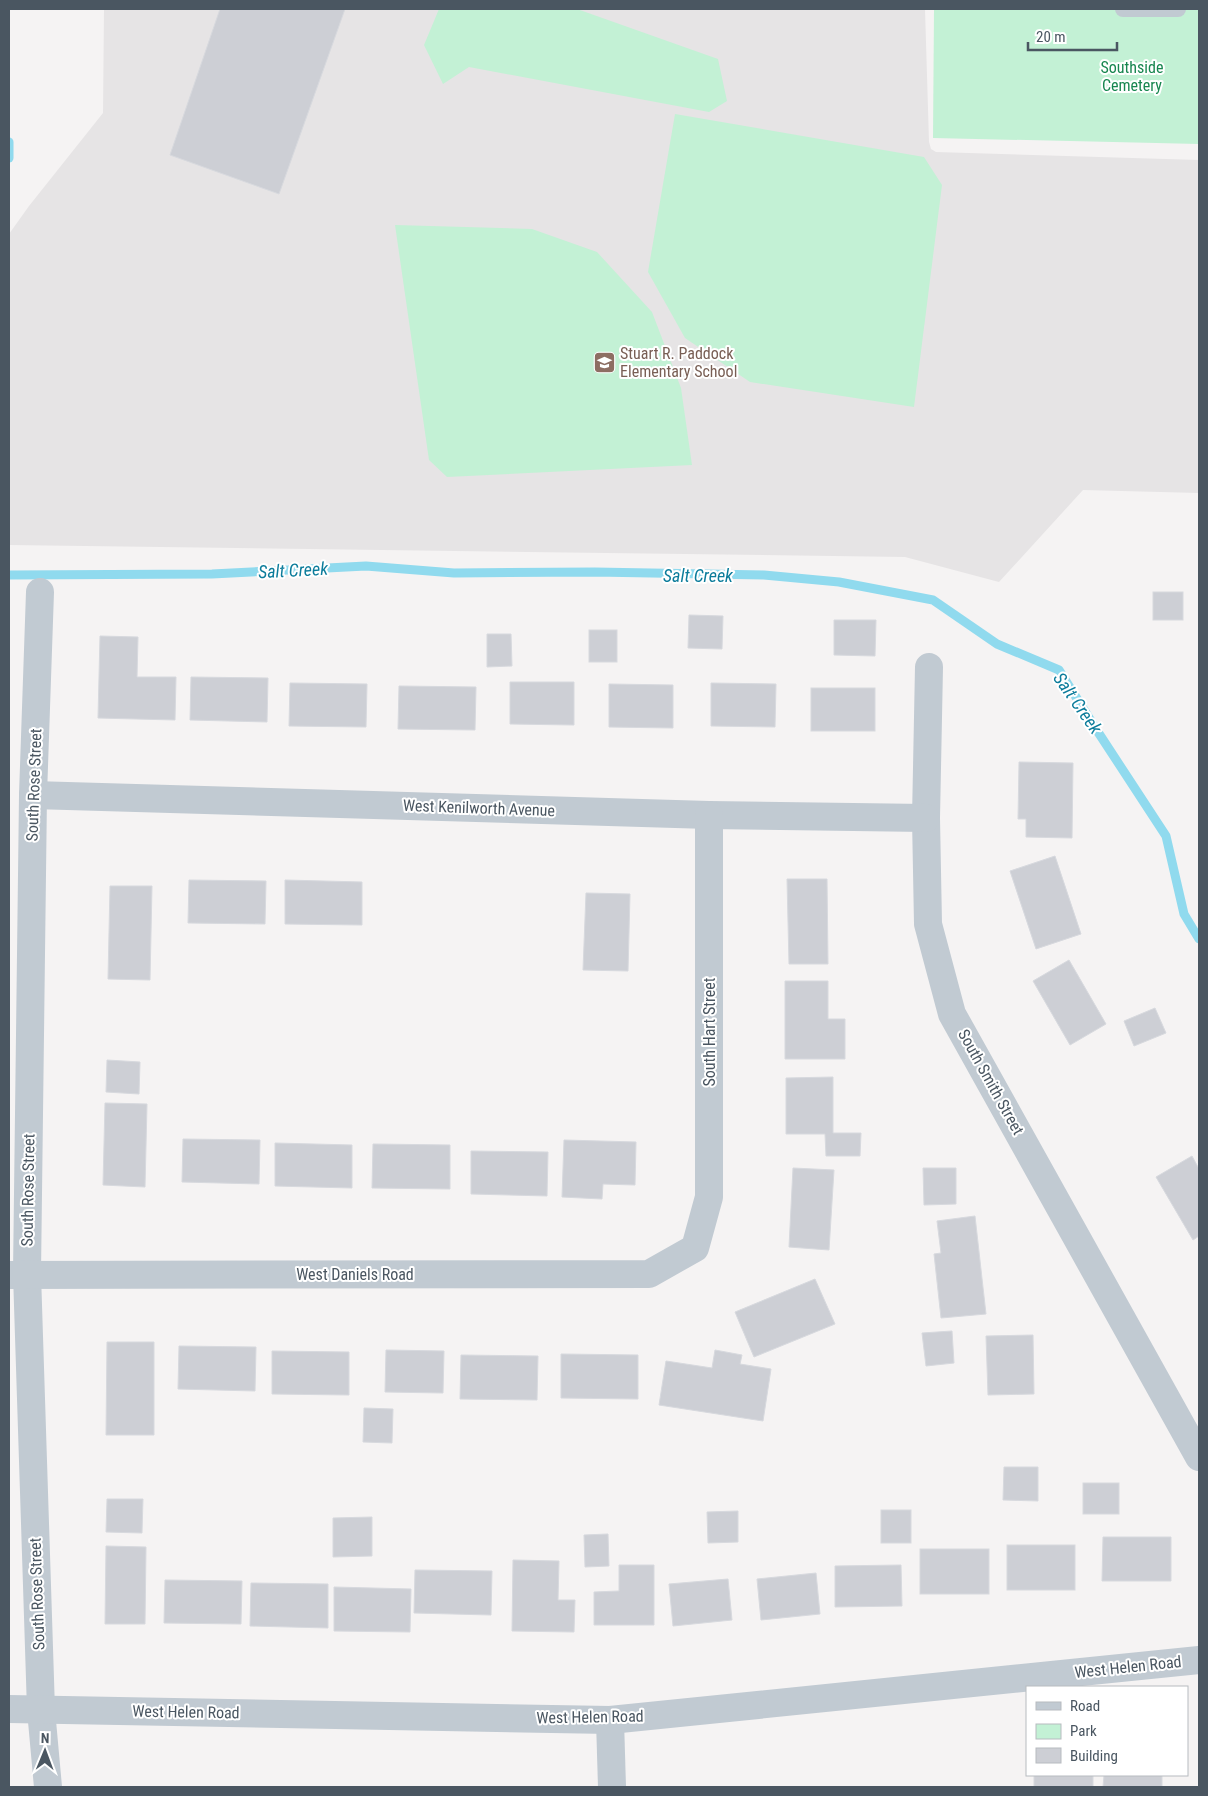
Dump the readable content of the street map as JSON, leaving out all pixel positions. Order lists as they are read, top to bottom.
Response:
{
  "streets": {
    "street": [
      "South Rose Street",
      "West Kenilworth Avenue",
      "South Hart Street",
      "South Smith Street",
      "West Daniels Road",
      "West Helen Road"
    ]
  },
  "crossings": [
    ["South Rose Street", "West Kenilworth Avenue"],
    ["South Rose Street", "West Daniels Road"],
    ["South Rose Street", "West Helen Road"],
    ["West Kenilworth Avenue", "South Hart Street"],
    ["West Kenilworth Avenue", "South Smith Street"],
    ["South Hart Street", "West Daniels Road"]
  ],
  "water": ["Salt Creek"],
  "parks": ["Southside Cemetery"],
  "places": {
    "school or university": ["Stuart R. Paddock Elementary School"]
  },
  "legend": ["Road", "Park", "Building"],
  "scale_bar": "20 m",
  "north": "top"
}
